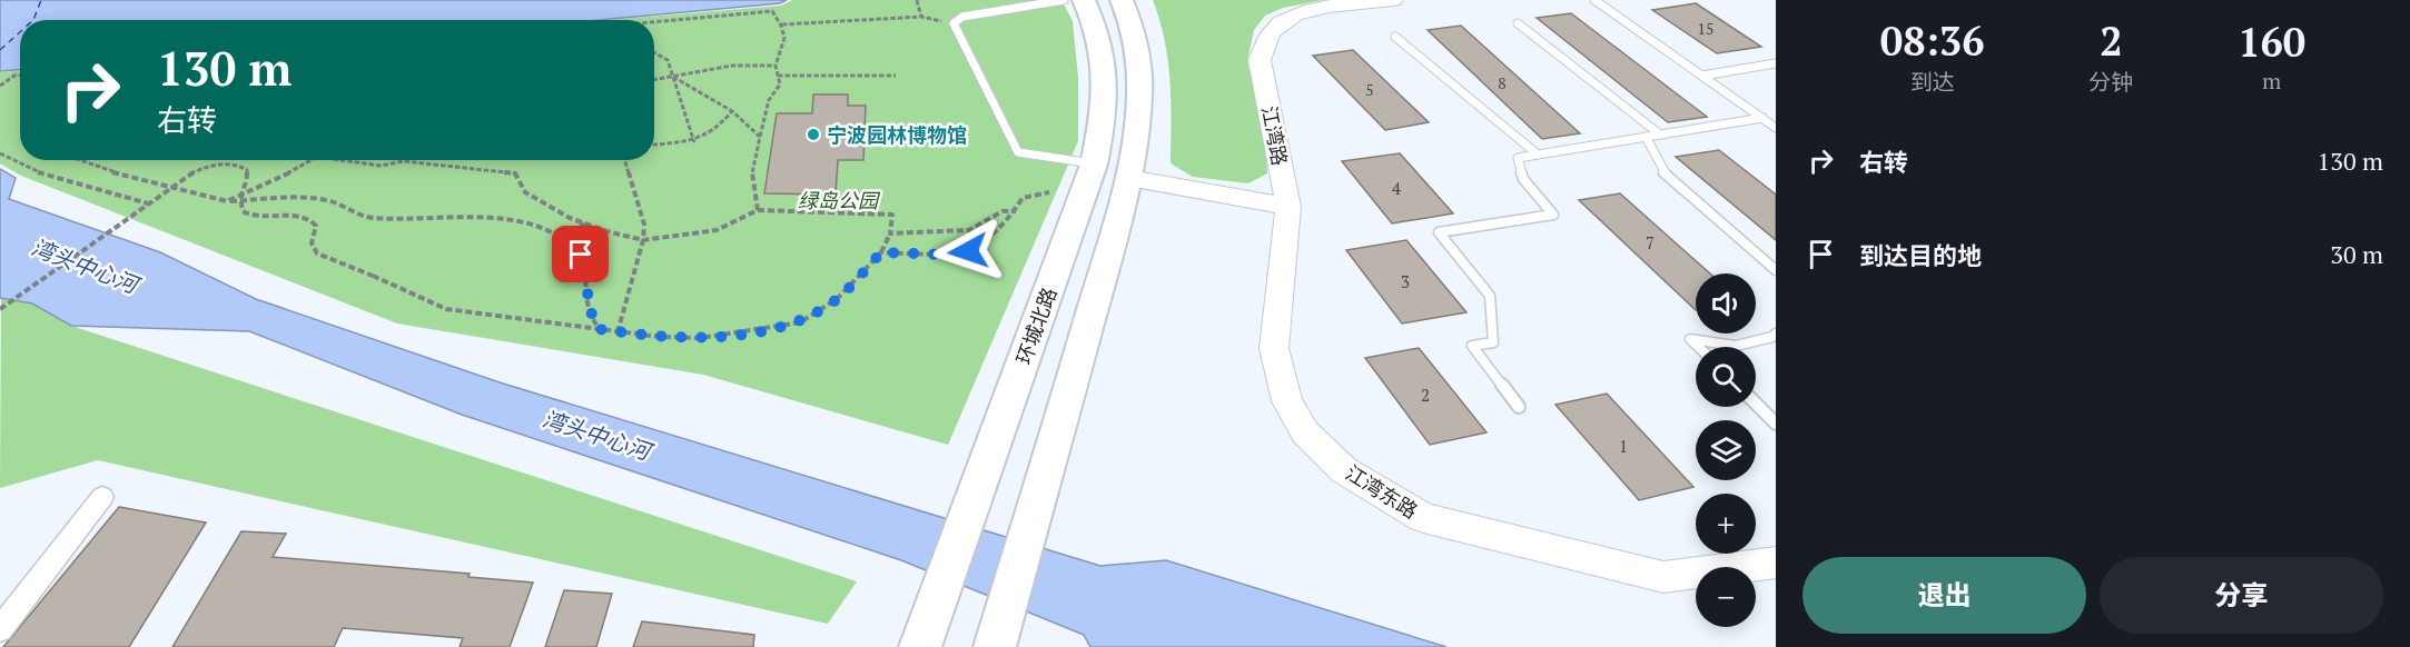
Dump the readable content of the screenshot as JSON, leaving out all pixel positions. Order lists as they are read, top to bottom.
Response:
{
  "streets": {
    "main road": ["环城北路"],
    "street": ["江湾路", "江湾东路"]
  },
  "crossings": [
    ["江湾路", "江湾东路"]
  ],
  "water": ["湾头中心河"],
  "parks": ["绿岛公园"],
  "places": ["宁波园林博物馆"],
  "house_numbers": [
    "15",
    "8",
    "5",
    "4",
    "7",
    "3",
    "2",
    "1"
  ],
  "page": {
    "eta": [
      "08:36",
      "到达",
      "2",
      "分钟",
      "160",
      "m"
    ],
    "turn": ["130 m", "右转"],
    "list": [
      {
        "name": "右转",
        "value": "130 m"
      },
      {
        "name": "到达目的地",
        "value": "30 m"
      }
    ],
    "map_buttons": ["+", "−"],
    "buttons": ["退出", "分享"]
  }
}
